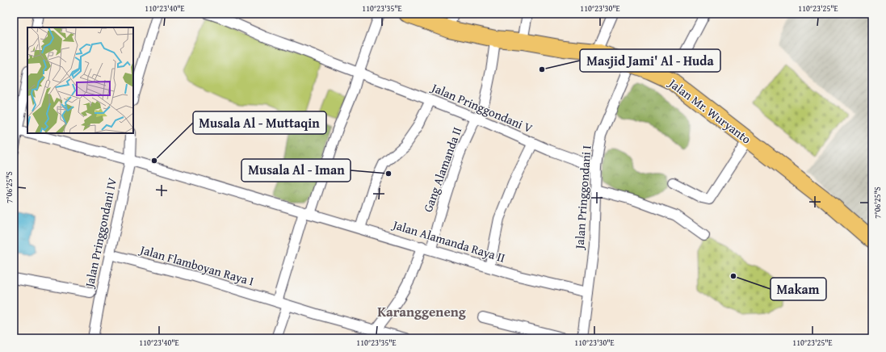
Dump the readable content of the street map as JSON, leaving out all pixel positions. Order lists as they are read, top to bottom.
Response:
{
  "streets": {
    "main road": ["Jalan Mr. Wuryanto"],
    "street": [
      "Jalan Pringgondani V",
      "Gang Alamanda II",
      "Jalan Pringgondani I",
      "Jalan Pringgondani IV",
      "Jalan Alamanda Raya II",
      "Jalan Flamboyan Raya I"
    ]
  },
  "crossings": [
    ["Jalan Pringgondani V", "Gang Alamanda II"],
    ["Jalan Pringgondani V", "Jalan Pringgondani I"],
    ["Jalan Mr. Wuryanto", "Gang Alamanda II"],
    ["Jalan Mr. Wuryanto", "Jalan Pringgondani I"],
    ["Gang Alamanda II", "Jalan Alamanda Raya II"],
    ["Jalan Pringgondani I", "Jalan Alamanda Raya II"],
    ["Jalan Pringgondani IV", "Jalan Alamanda Raya II"],
    ["Jalan Pringgondani IV", "Jalan Flamboyan Raya I"]
  ],
  "districts": ["Karanggeneng"],
  "places": [
    "Masjid Jami' Al - Huda",
    "Musala Al - Muttaqin",
    "Musala Al - Iman",
    "Makam"
  ],
  "coordinates": [
    "110°23'40\"E",
    "110°23'35\"E",
    "110°23'30\"E",
    "110°23'25\"E",
    "7°06'25\"S"
  ]
}
